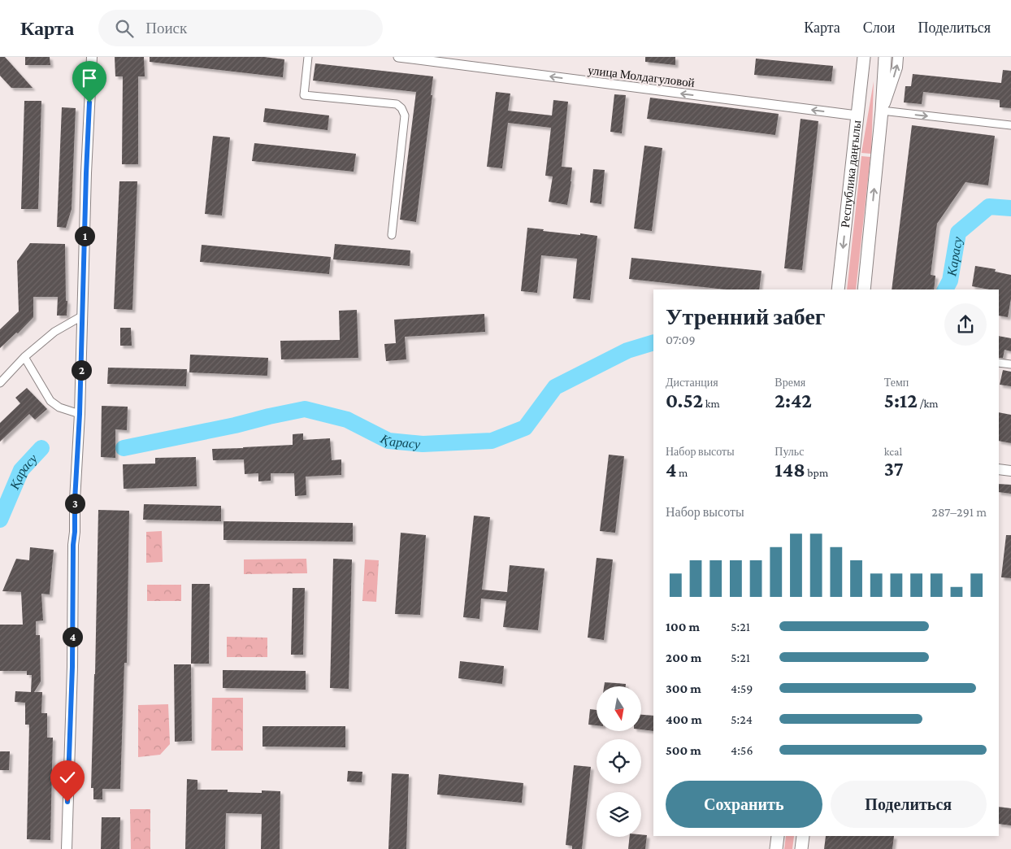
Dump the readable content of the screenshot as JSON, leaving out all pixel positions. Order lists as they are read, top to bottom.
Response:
{
  "streets": {
    "main road": ["Республика даңғылы"],
    "street": ["улица Молдагуловой"]
  },
  "crossings": [
    ["улица Молдагуловой", "Республика даңғылы"]
  ],
  "one_way": ["улица Молдагуловой"],
  "water": ["Карасу", "Қарасу"],
  "north": "bottom",
  "page": {
    "header": "Карта",
    "search": "Поиск",
    "nav": ["Карта", "Слои", "Поделиться"],
    "pins": [
      "1",
      "2",
      "3",
      "4"
    ],
    "heading": ["Утренний забег", "07:09"],
    "stats": [
      ["Дистанция", "0.52 km"],
      ["Время", "2:42"],
      ["Темп", "5:12 /km"],
      ["Набор высоты", "4 m"],
      ["Пульс", "148 bpm"],
      ["kcal", "37"]
    ],
    "chart": ["Набор высоты", "287–291 m"],
    "list": [
      {
        "name": "100 m",
        "note": "5:21"
      },
      {
        "name": "200 m",
        "note": "5:21"
      },
      {
        "name": "300 m",
        "note": "4:59"
      },
      {
        "name": "400 m",
        "note": "5:24"
      },
      {
        "name": "500 m",
        "note": "4:56"
      }
    ],
    "buttons": ["Сохранить", "Поделиться"]
  }
}
